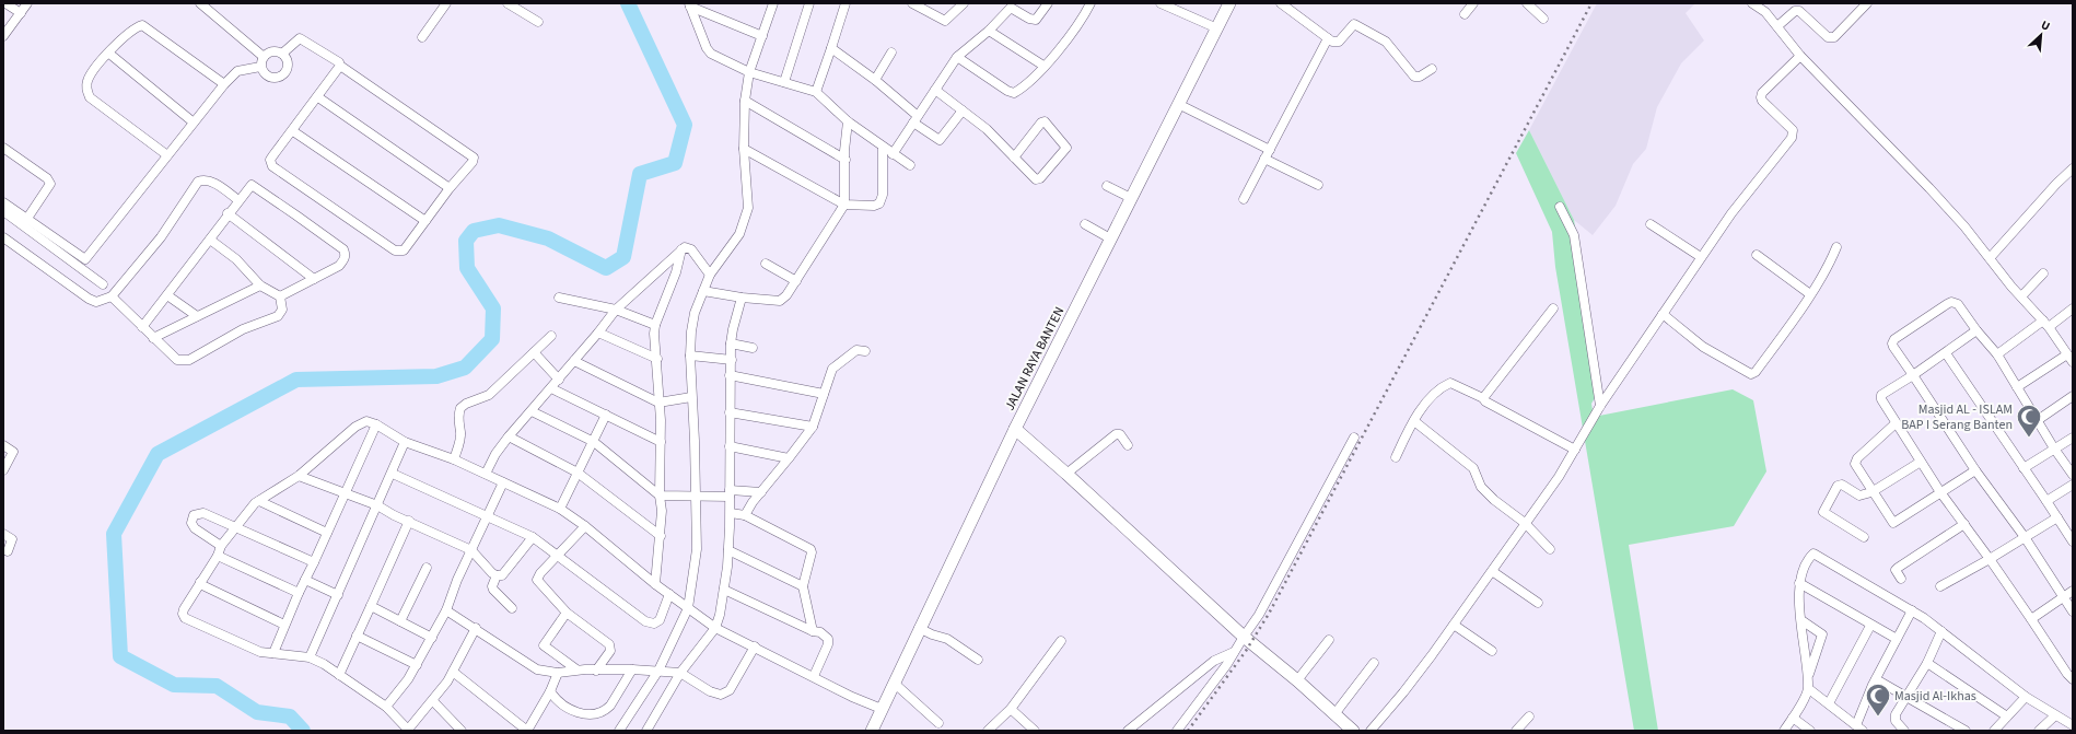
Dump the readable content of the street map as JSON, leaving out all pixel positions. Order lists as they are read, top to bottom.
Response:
{
  "streets": {
    "main road": ["JALAN RAYA BANTEN"]
  },
  "places": {
    "mosque": ["Masjid AL - ISLAM BAP I Serang Banten", "Masjid Al-Ikhas"]
  },
  "north": "top right"
}
